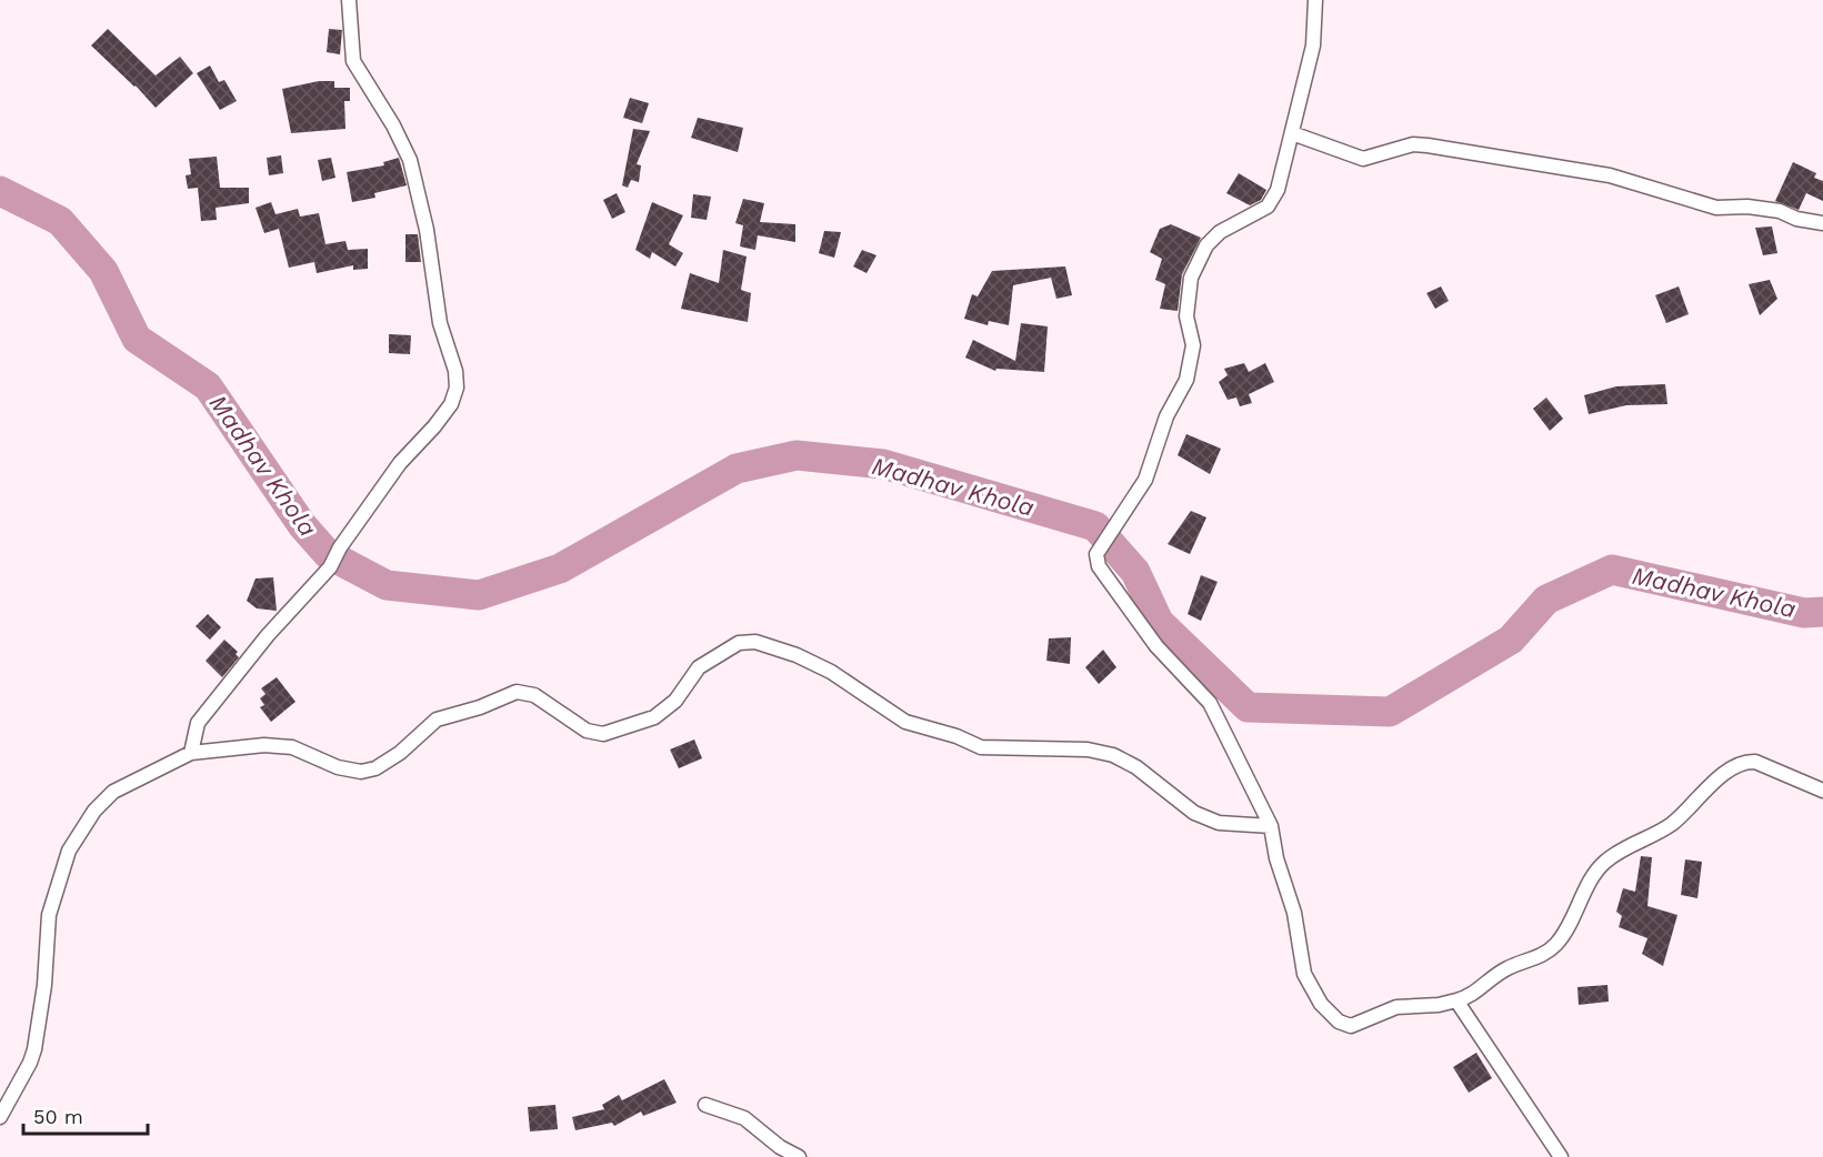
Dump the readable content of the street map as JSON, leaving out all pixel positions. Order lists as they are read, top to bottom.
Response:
{
  "water": ["Madhav Khola"],
  "scale_bar": "50 m"
}
